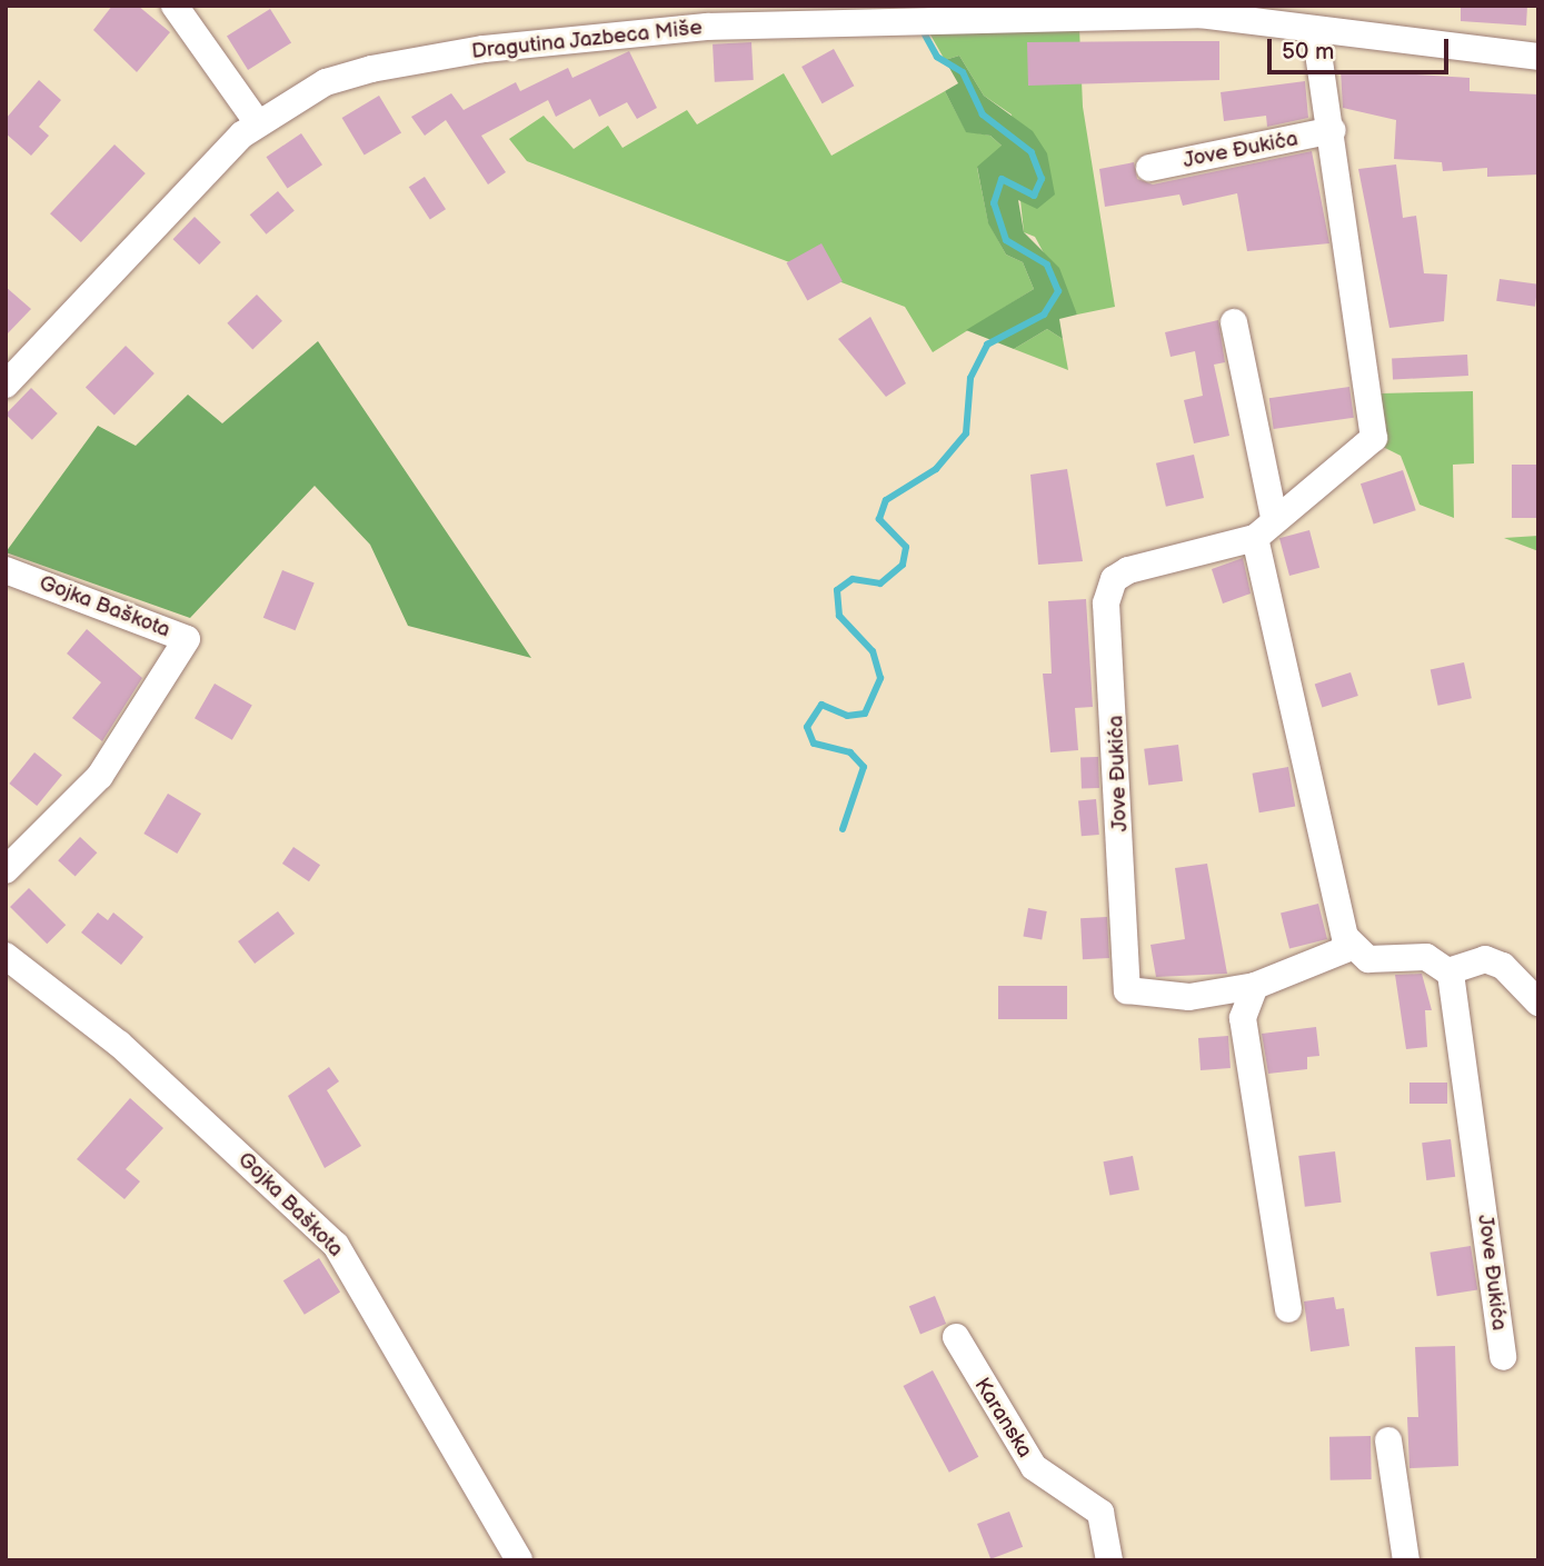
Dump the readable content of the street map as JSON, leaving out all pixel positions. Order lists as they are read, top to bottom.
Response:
{
  "streets": {
    "street": [
      "Dragutina Jazbeca Miše",
      "Jove Đukića",
      "Gojka Baškota",
      "Karanska"
    ]
  },
  "crossings": [
    ["Dragutina Jazbeca Miše", "Jove Đukića"]
  ],
  "scale_bar": "50 m"
}
